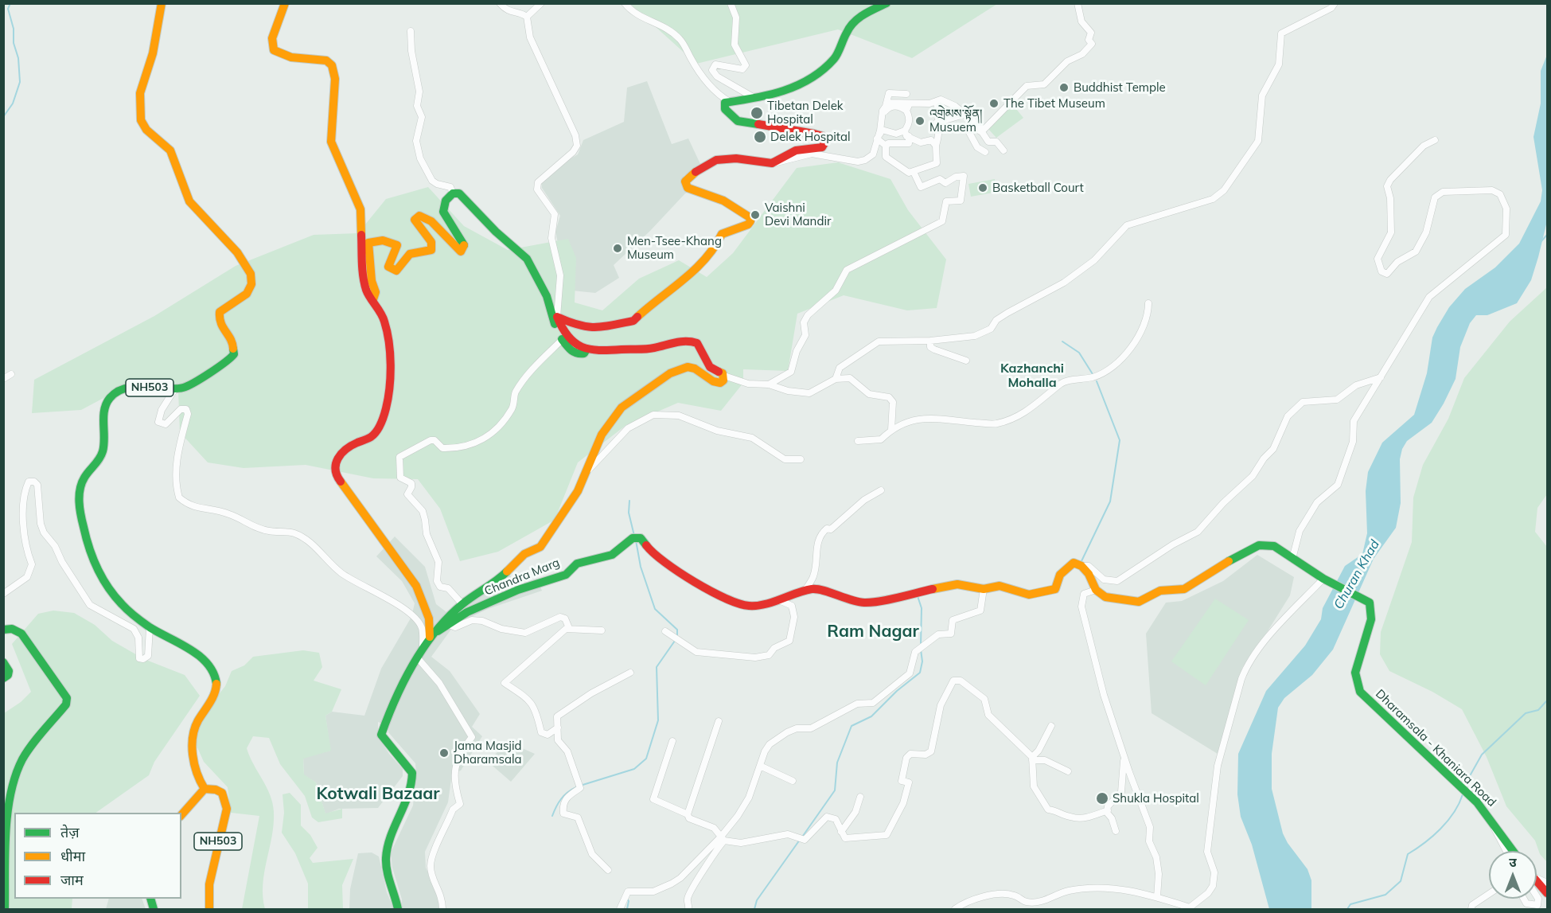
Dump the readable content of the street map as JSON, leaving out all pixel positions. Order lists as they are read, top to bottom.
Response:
{
  "streets": {
    "street": ["NH503", "Chandra Marg", "Dharamsala - Khaniara Road"]
  },
  "districts": ["Kazhanchi Mohalla", "Ram Nagar", "Kotwali Bazaar"],
  "water": ["Churan Khad"],
  "places": [
    "Buddhist Temple",
    "The Tibet Museum",
    "Tibetan Delek Hospital",
    "འགྲེམས་སྟོན། Musuem",
    "Delek Hospital",
    "Basketball Court",
    "Vaishni Devi Mandir",
    "Men-Tsee-Khang Museum",
    "Jama Masjid Dharamsala",
    "Shukla Hospital"
  ],
  "legend": ["तेज़", "धीमा", "जाम"],
  "north": "top"
}
